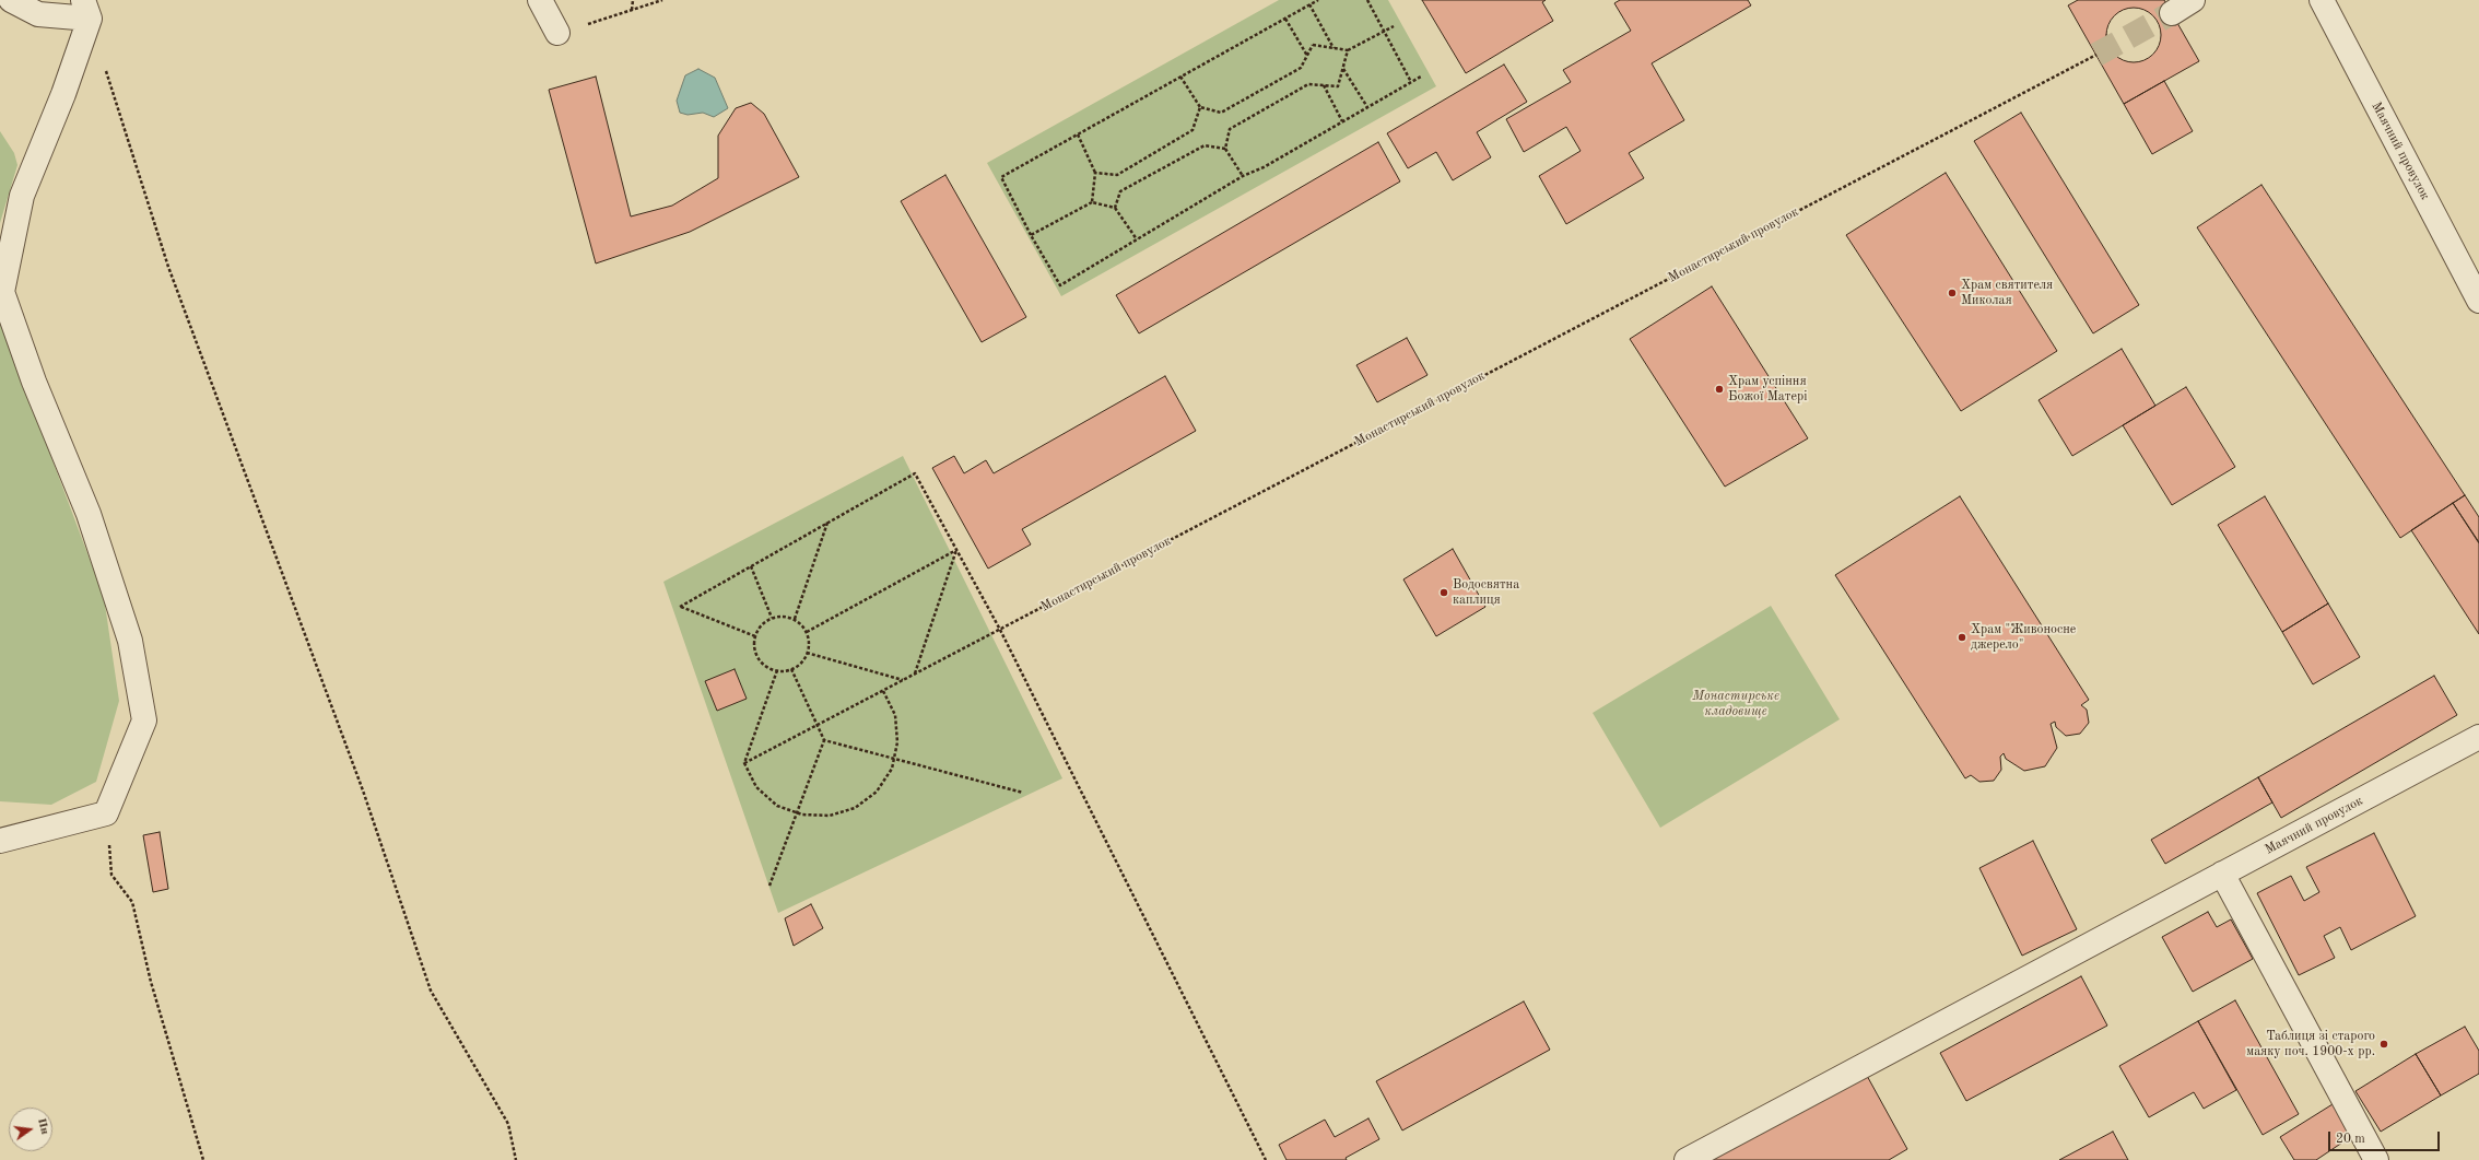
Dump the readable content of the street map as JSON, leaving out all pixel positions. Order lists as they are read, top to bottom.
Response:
{
  "streets": {
    "street": ["Маячний провулок"],
    "path": ["Монастирський провулок"]
  },
  "parks": ["Монастирське кладовище"],
  "places": [
    "Храм святителя Миколая",
    "Храм успіння Божої Матері",
    "Водосвятна каплиця",
    "Храм \"Живоносне джерело\"",
    "Таблиця зі старого маяку поч. 1900-х рр."
  ],
  "scale_bar": "20 m",
  "north": "right"
}
